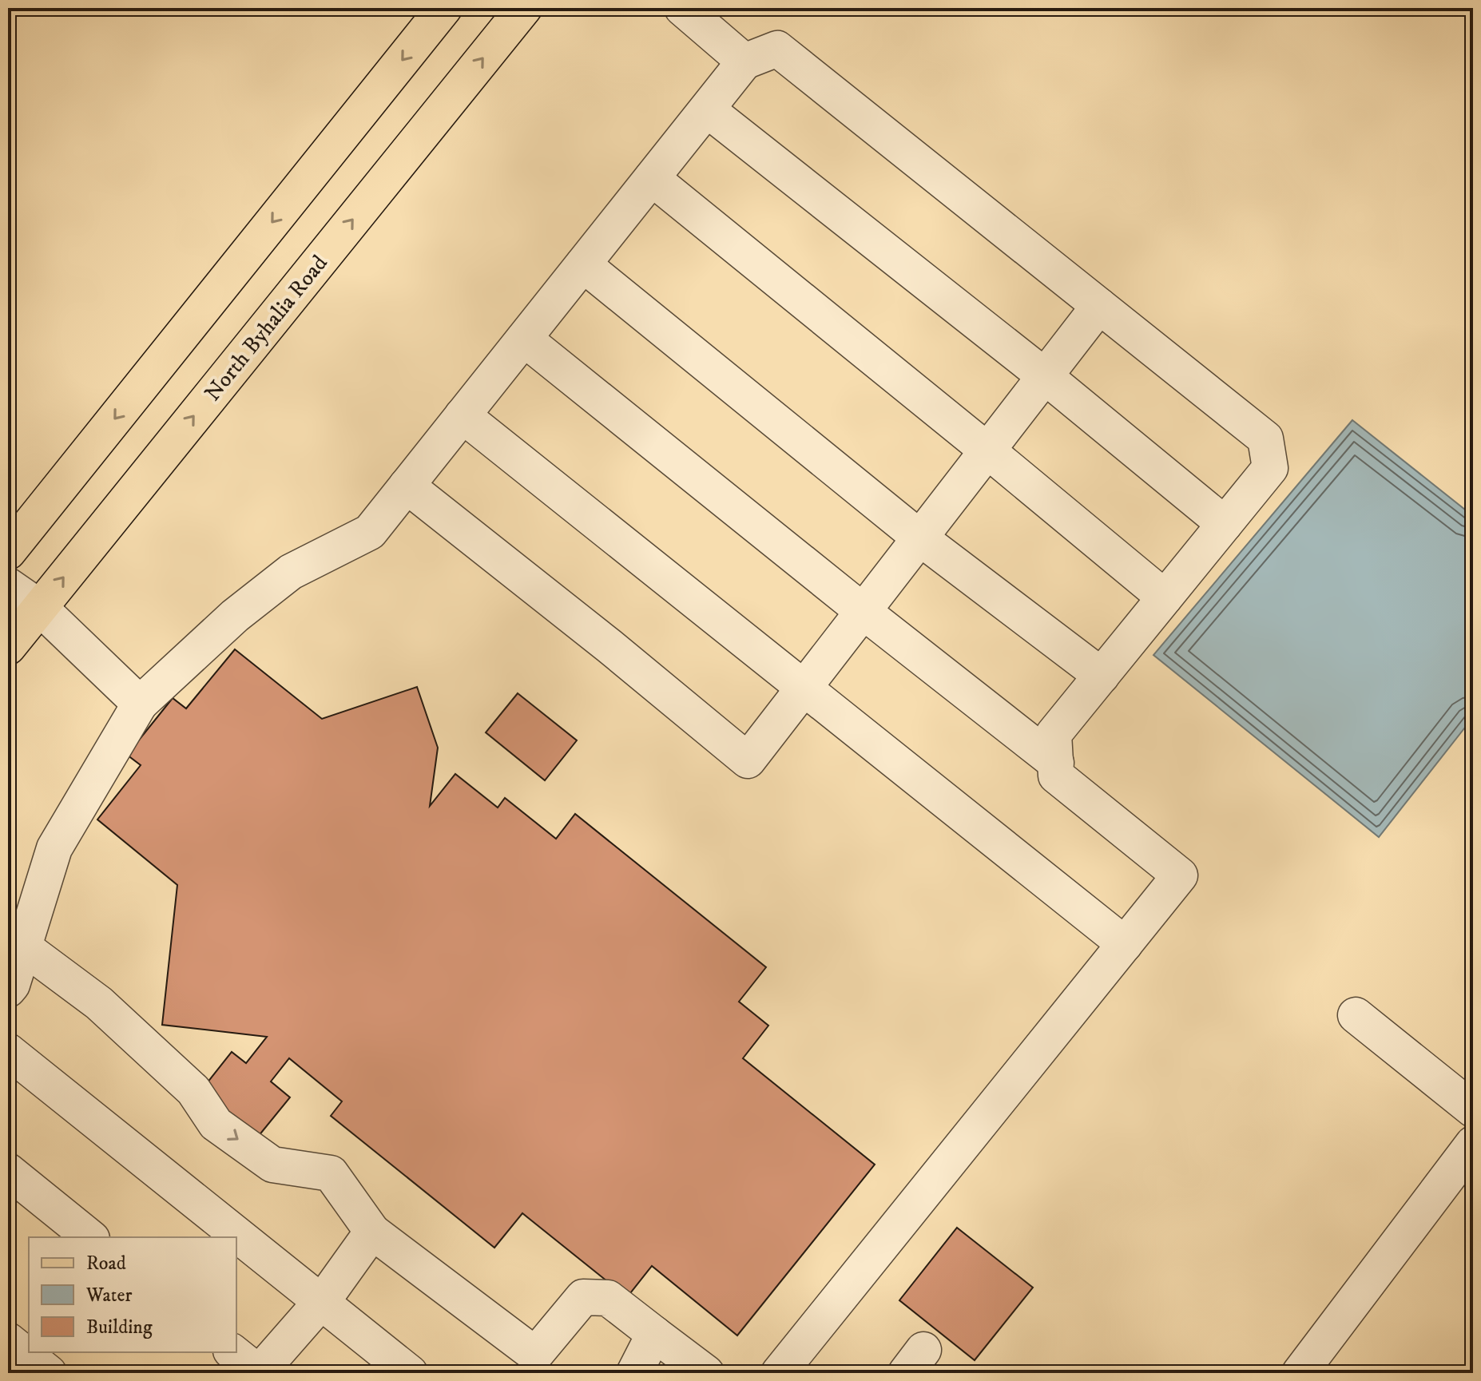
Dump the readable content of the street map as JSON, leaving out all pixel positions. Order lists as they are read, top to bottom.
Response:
{
  "streets": {
    "main road": ["North Byhalia Road"]
  },
  "legend": ["Road", "Water", "Building"]
}
